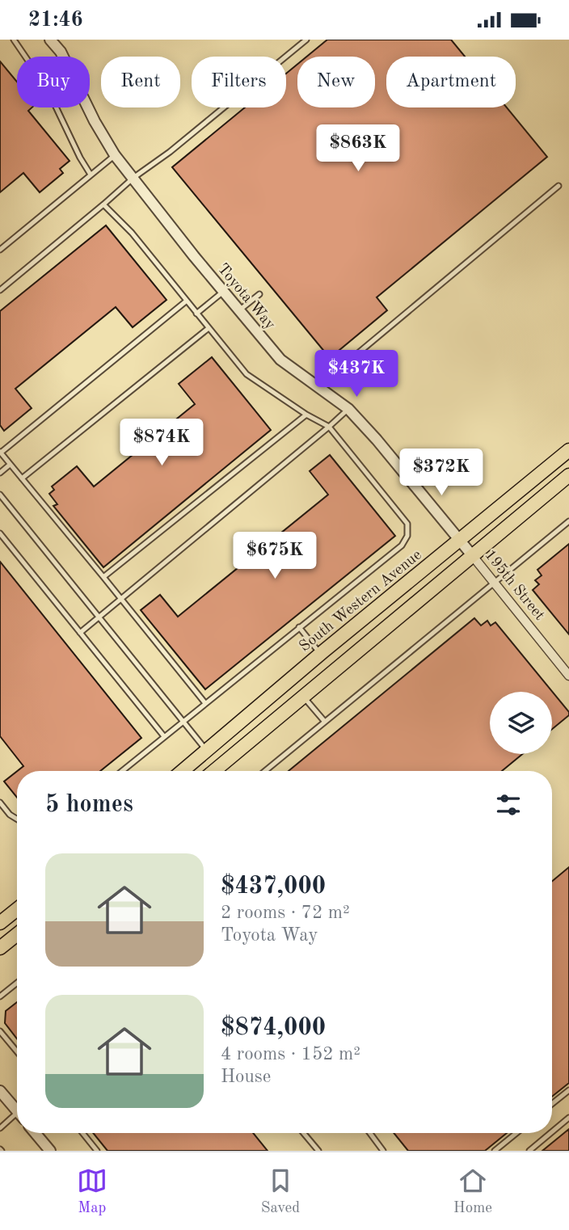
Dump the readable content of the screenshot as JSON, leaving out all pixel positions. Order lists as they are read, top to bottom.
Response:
{
  "streets": {
    "main road": ["South Western Avenue"],
    "street": ["Toyota Way", "195th Street"]
  },
  "crossings": [
    ["Toyota Way", "195th Street"],
    ["Toyota Way", "South Western Avenue"],
    ["195th Street", "South Western Avenue"]
  ],
  "page": {
    "status": "21:46",
    "chip": [
      "Buy",
      "Rent",
      "Filters",
      "New",
      "Apartment"
    ],
    "price": [
      "$863K",
      "$437K",
      "$874K",
      "$372K",
      "$675K"
    ],
    "heading": "5 homes",
    "list": [
      {
        "name": "$437,000",
        "note": "2 rooms · 72 m² · Toyota Way"
      },
      {
        "name": "$874,000",
        "note": "4 rooms · 152 m² · House"
      }
    ],
    "tabs": ["Map", "Saved", "Home"]
  }
}
